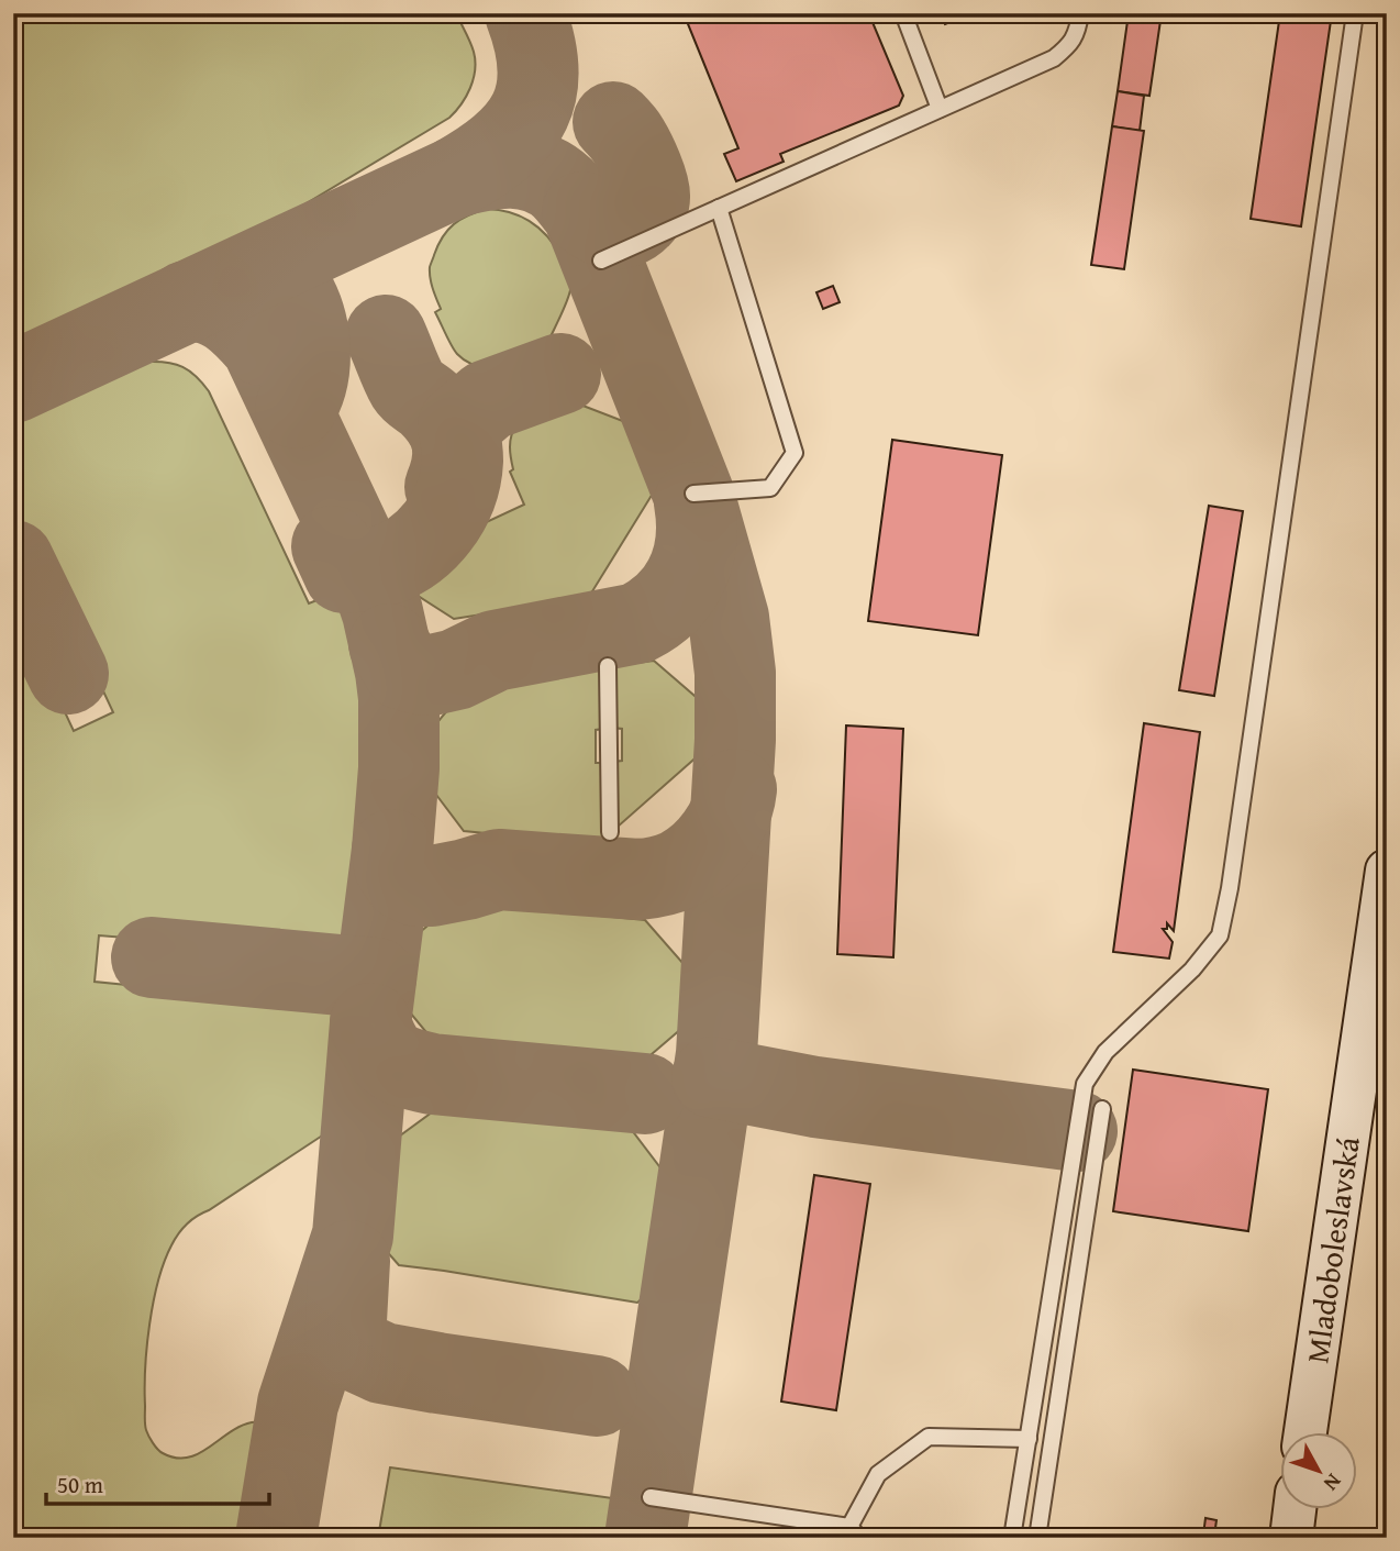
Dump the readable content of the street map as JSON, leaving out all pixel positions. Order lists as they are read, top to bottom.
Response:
{
  "streets": {
    "main road": ["Mladoboleslavská"]
  },
  "scale_bar": "50 m",
  "north": "bottom right"
}
